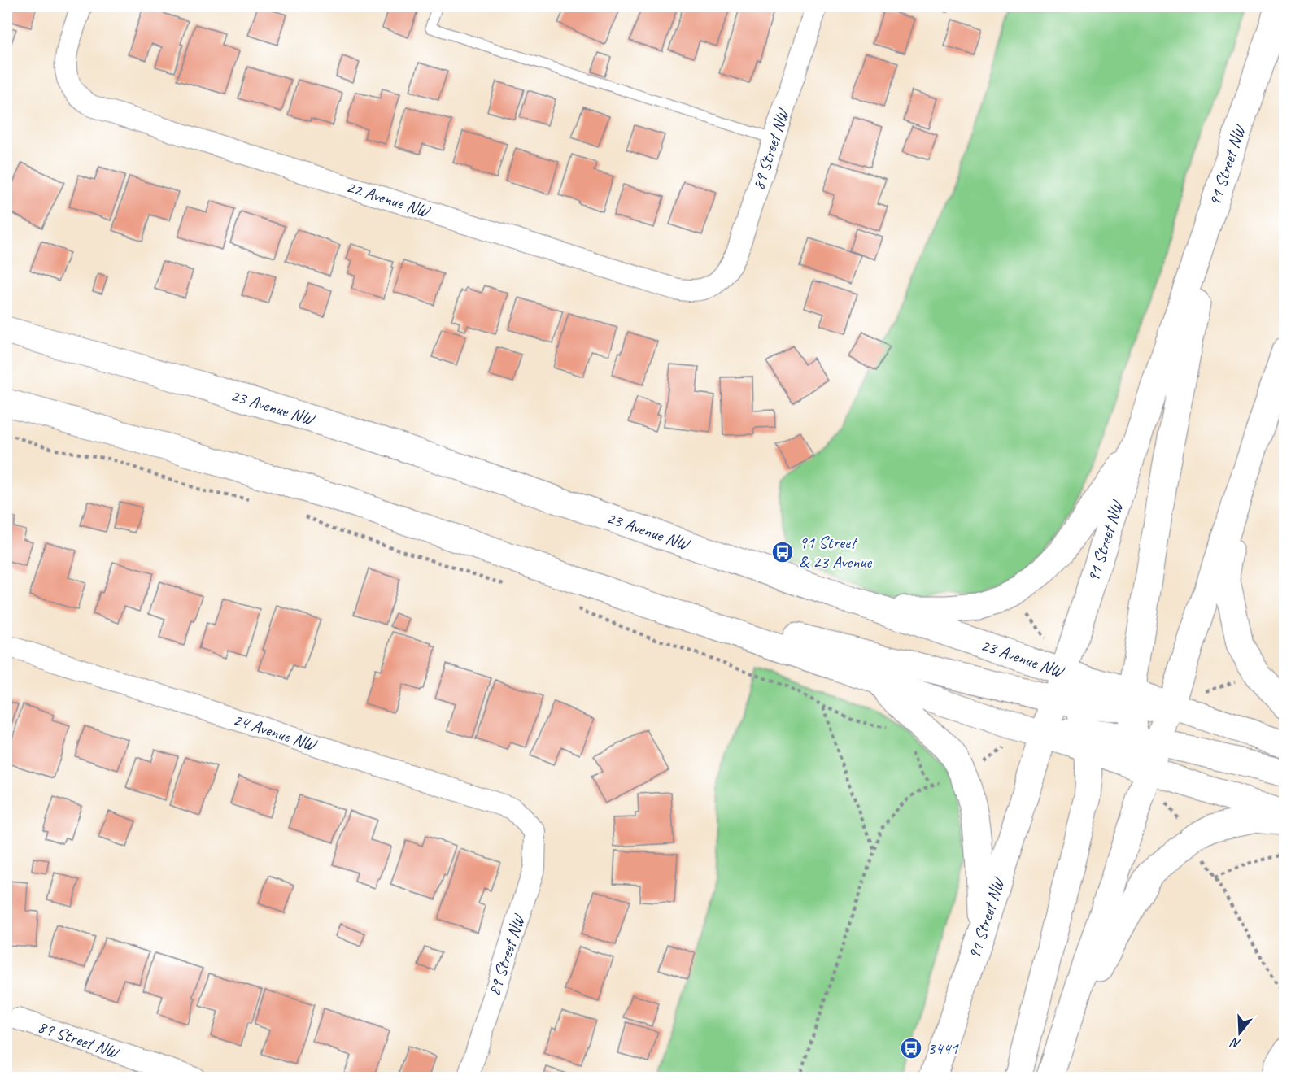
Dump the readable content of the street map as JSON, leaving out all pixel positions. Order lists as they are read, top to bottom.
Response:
{
  "streets": {
    "main road": ["91 Street NW", "23 Avenue NW"],
    "street": ["89 Street NW", "22 Avenue NW", "24 Avenue NW"]
  },
  "crossings": [
    ["89 Street NW", "22 Avenue NW"],
    ["89 Street NW", "24 Avenue NW"],
    ["91 Street NW", "23 Avenue NW"]
  ],
  "places": {
    "bus stop": ["91 Street & 23 Avenue", "3441"]
  },
  "north": "bottom"
}
